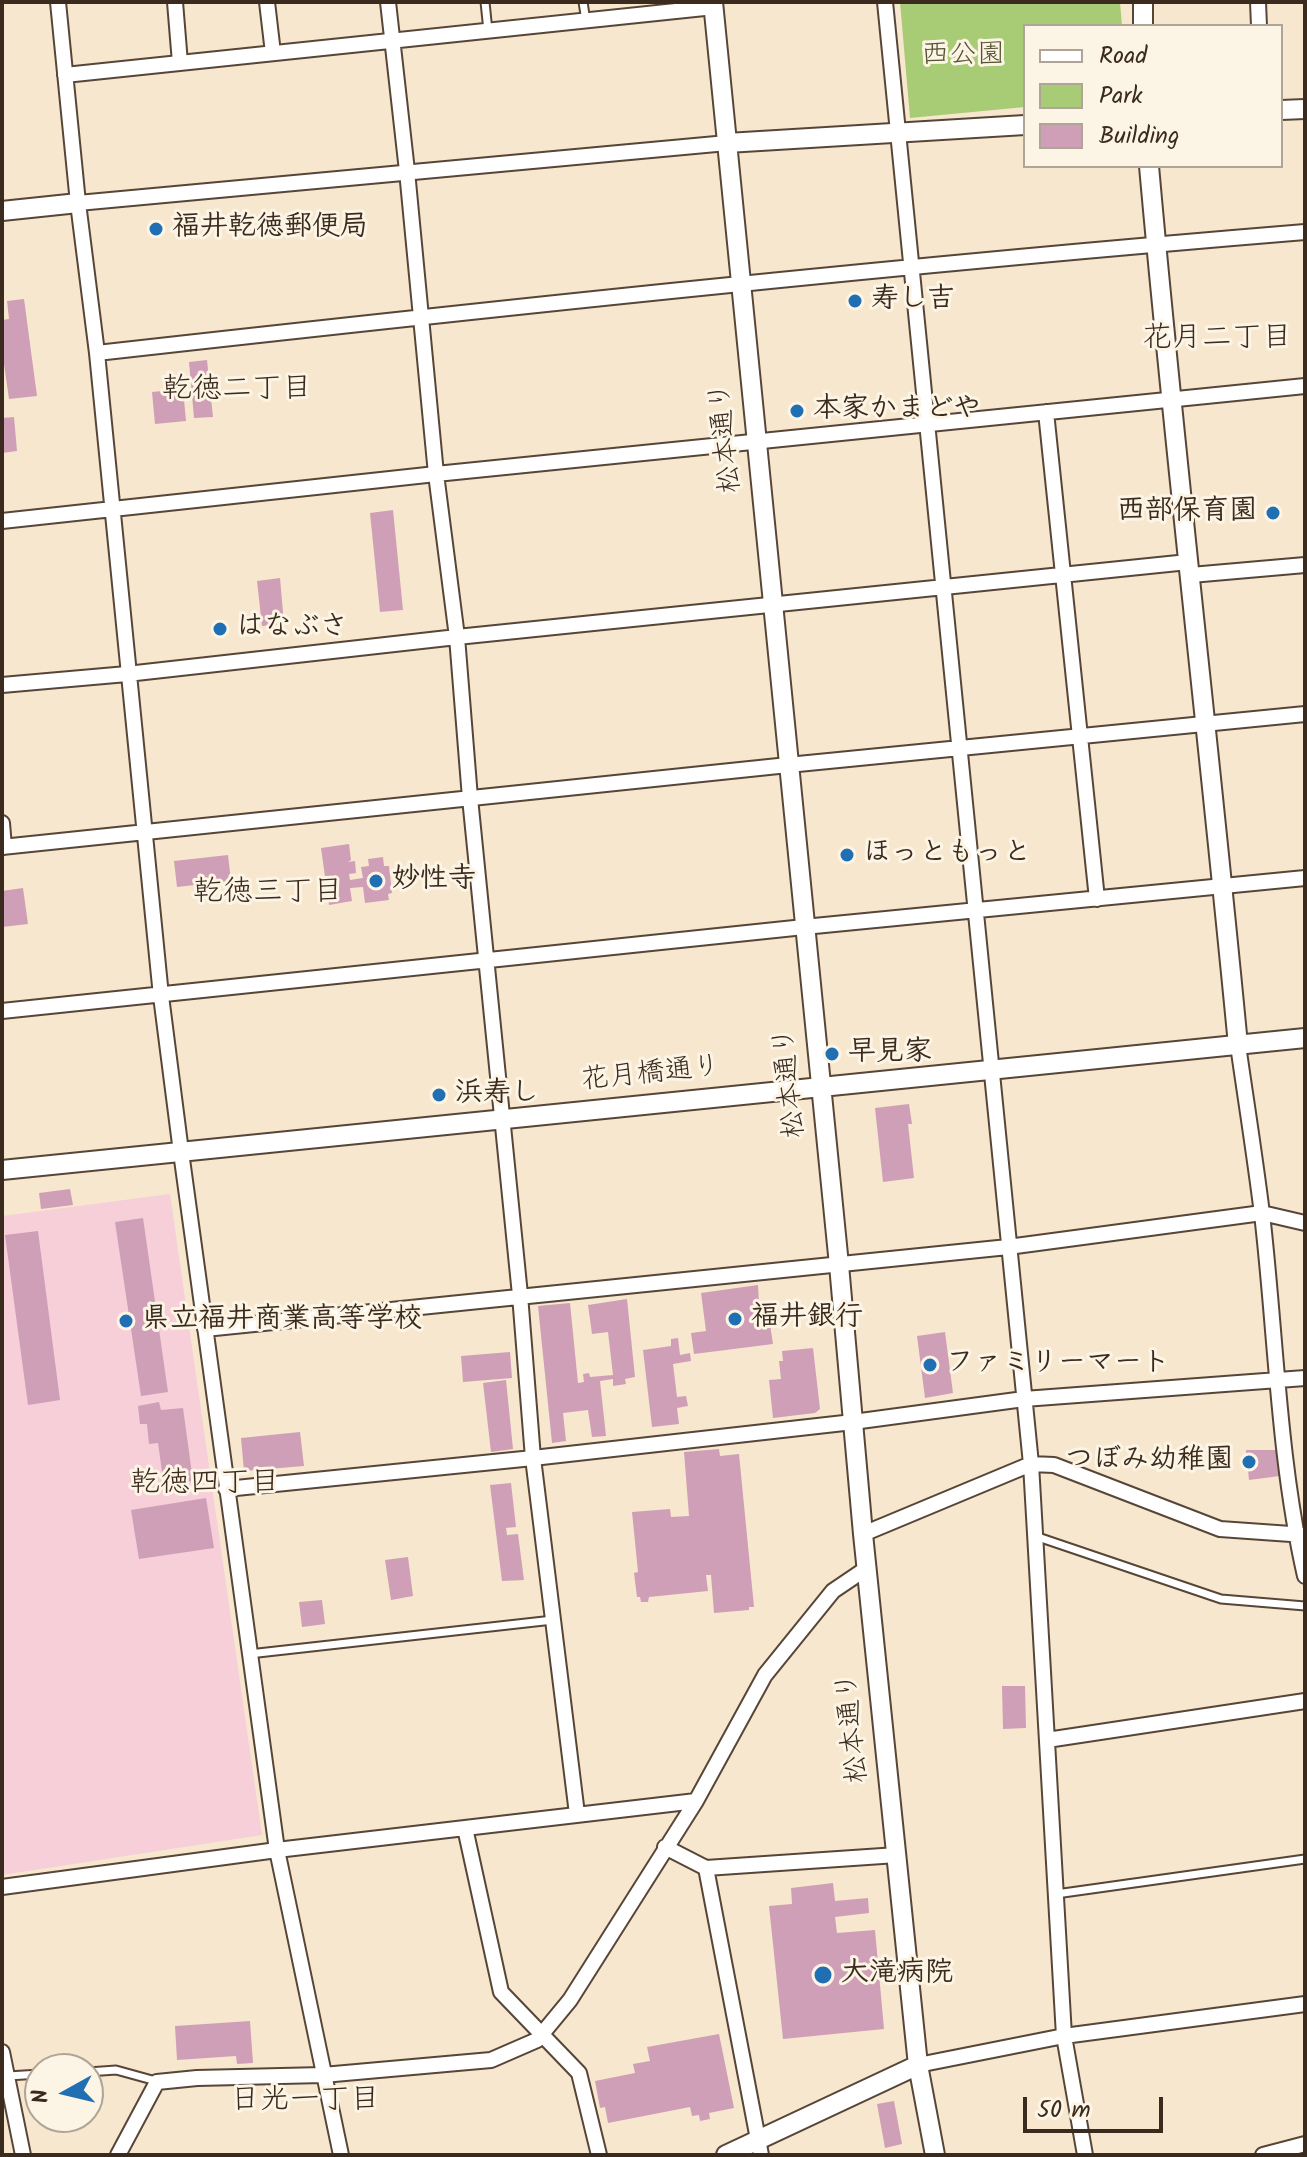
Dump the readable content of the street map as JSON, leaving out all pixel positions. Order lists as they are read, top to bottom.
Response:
{
  "streets": {
    "street": ["松本通り", "花月橋通り"]
  },
  "crossings": [
    ["松本通り", "花月橋通り"]
  ],
  "districts": [
    "花月二丁目",
    "乾徳二丁目",
    "乾徳三丁目",
    "乾徳四丁目",
    "日光一丁目"
  ],
  "parks": ["西公園"],
  "places": [
    "福井乾徳郵便局",
    "寿し吉",
    "本家かまどや",
    "西部保育園",
    "はなぶさ",
    "ほっともっと",
    "妙性寺",
    "早見家",
    "浜寿し",
    "福井銀行",
    "県立福井商業高等学校",
    "ファミリーマート",
    "つぼみ幼稚園",
    "大滝病院"
  ],
  "legend": ["Road", "Park", "Building"],
  "scale_bar": "50 m",
  "north": "left"
}
